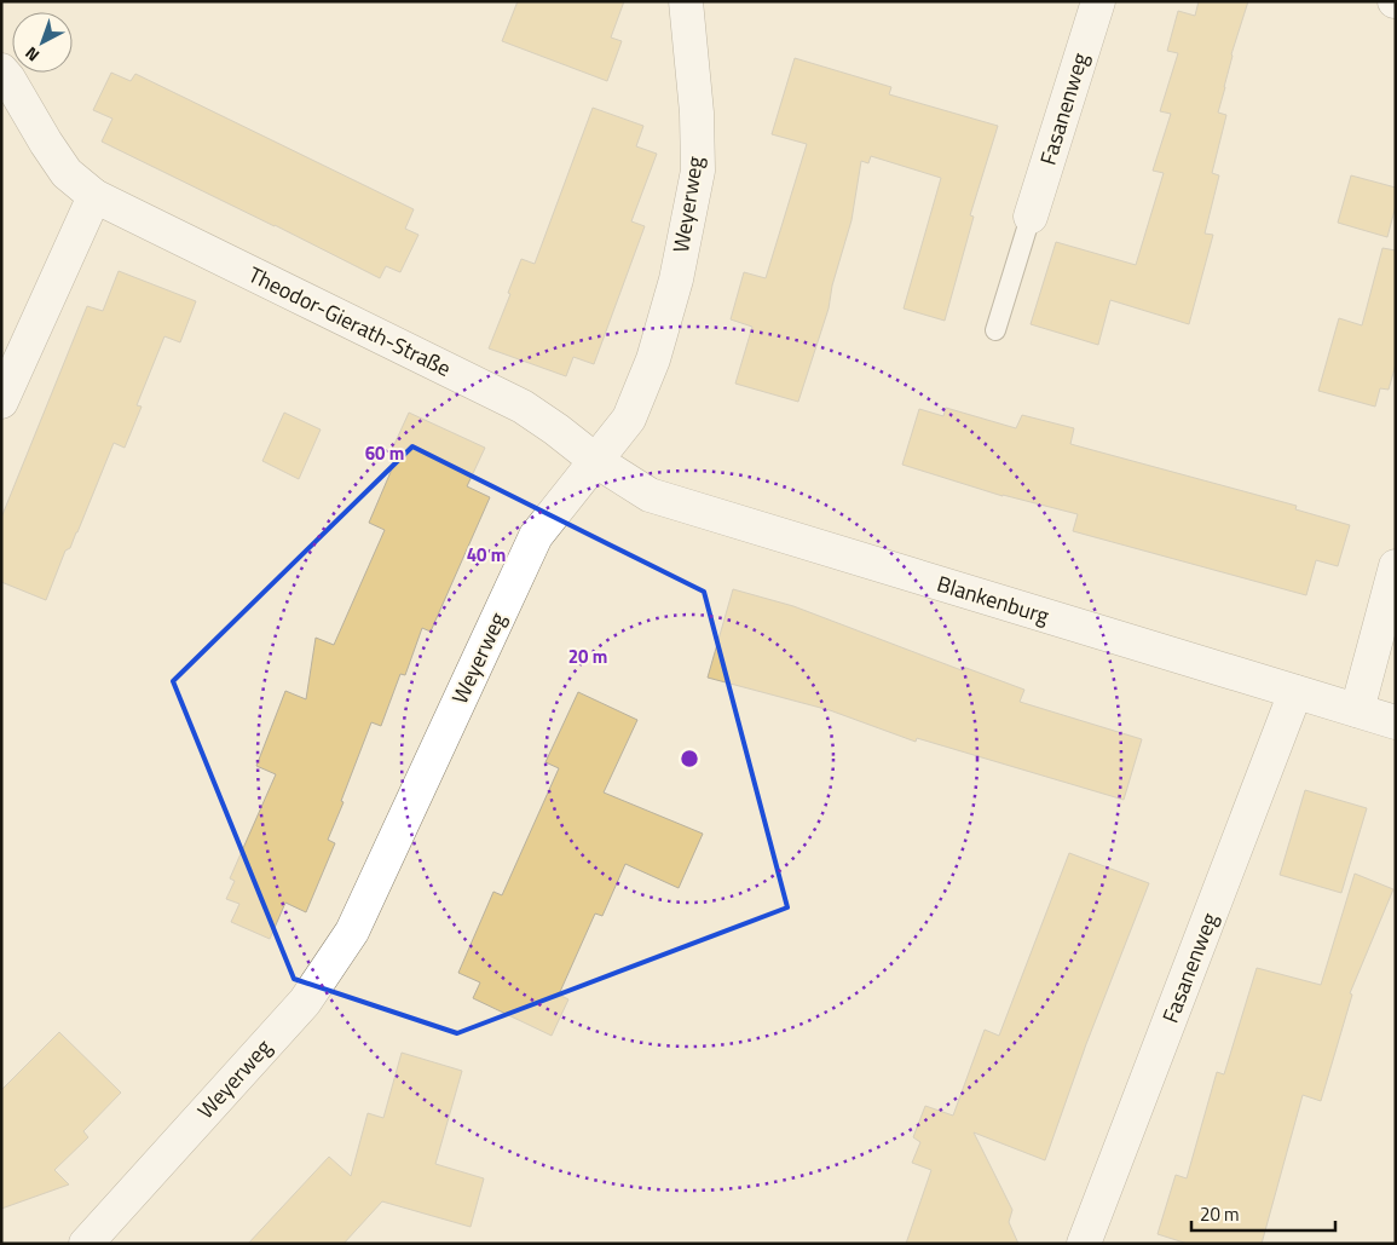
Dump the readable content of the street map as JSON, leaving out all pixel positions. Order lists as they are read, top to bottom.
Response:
{
  "streets": {
    "street": [
      "Fasanenweg",
      "Weyerweg",
      "Theodor-Gierath-Straße",
      "Blankenburg"
    ]
  },
  "crossings": [
    ["Fasanenweg", "Blankenburg"],
    ["Weyerweg", "Theodor-Gierath-Straße"],
    ["Weyerweg", "Blankenburg"],
    ["Theodor-Gierath-Straße", "Blankenburg"]
  ],
  "scale_bar": "20 m",
  "north": "bottom left",
  "rings": ["60 m", "40 m", "20 m"]
}
